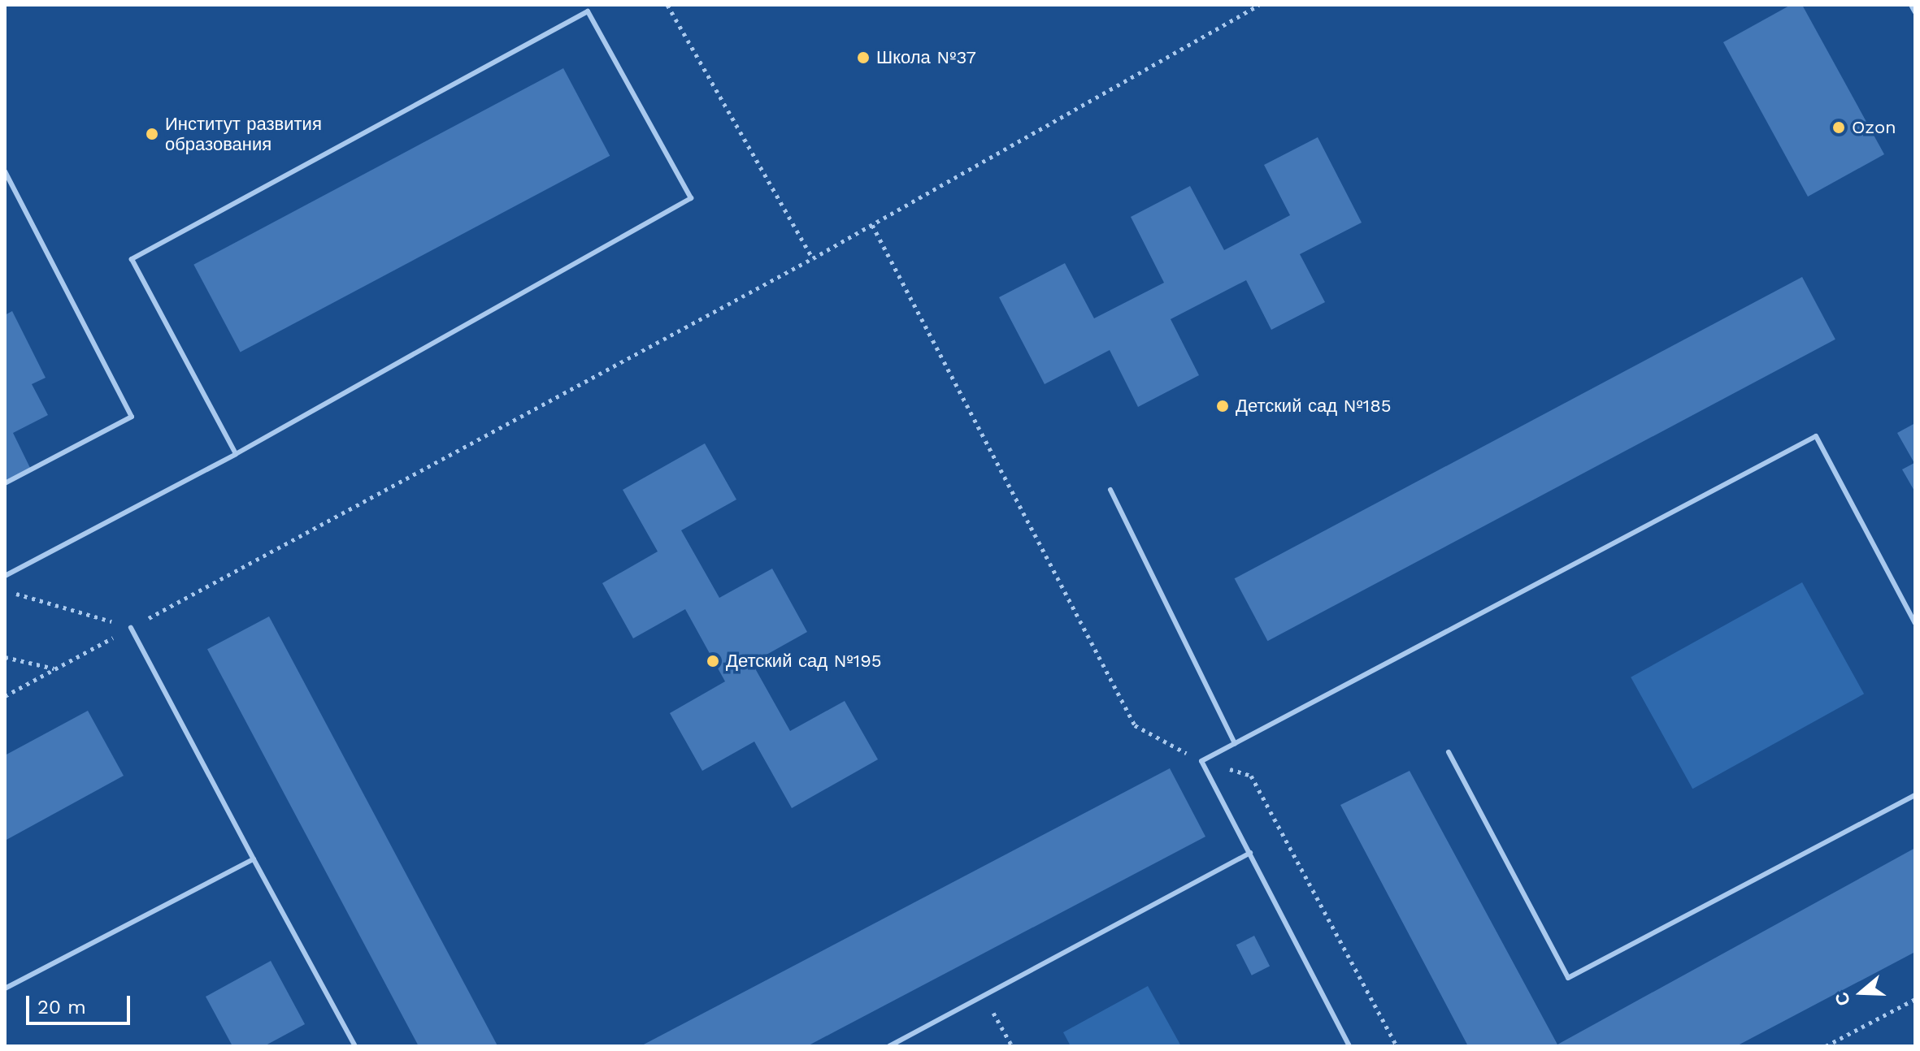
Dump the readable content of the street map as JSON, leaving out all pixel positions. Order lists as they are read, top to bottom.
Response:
{
  "places": [
    "Школа №37",
    "Ozon",
    "Институт развития образования",
    "Детский сад №185",
    "Детский сад №195"
  ],
  "scale_bar": "20 m",
  "north": "left"
}
